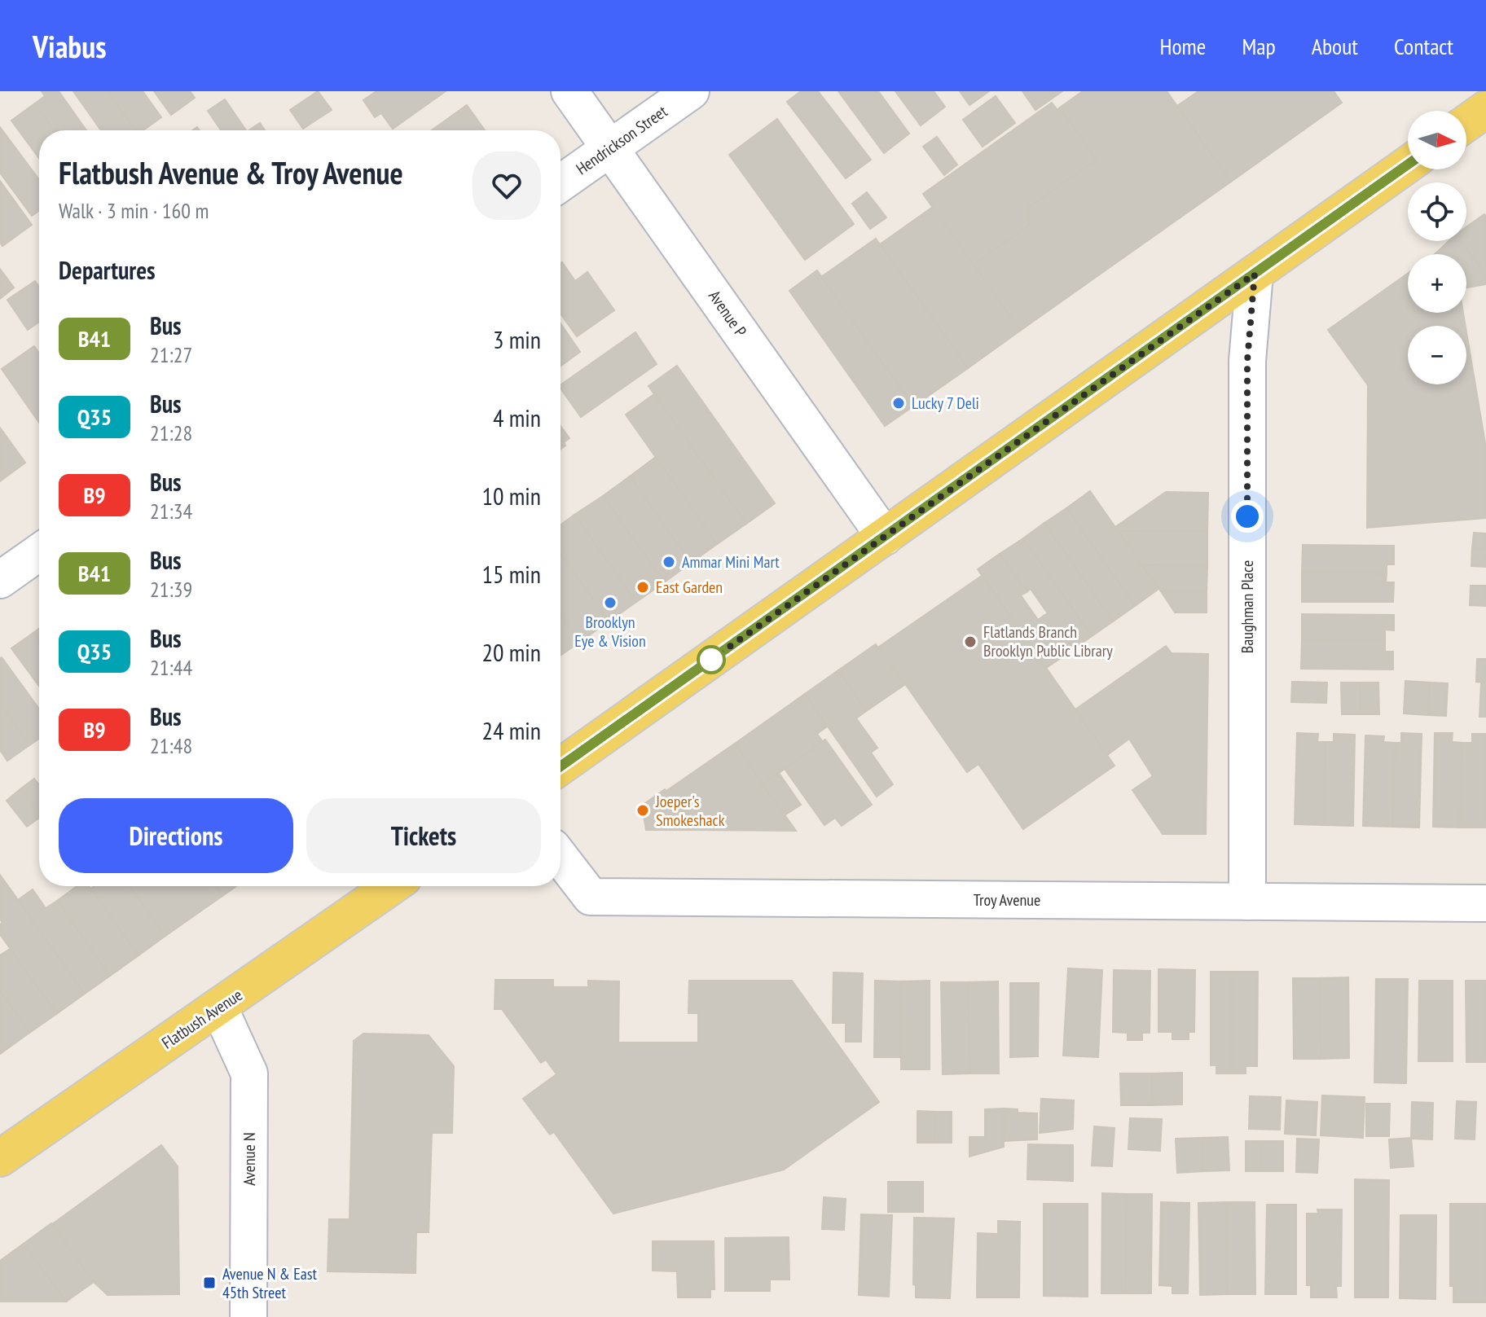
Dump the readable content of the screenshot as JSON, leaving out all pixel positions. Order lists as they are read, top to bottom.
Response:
{
  "streets": {
    "main road": ["Flatbush Avenue"],
    "street": [
      "Hendrickson Street",
      "Avenue P",
      "Baughman Place",
      "Troy Avenue",
      "Avenue N"
    ]
  },
  "crossings": [
    ["Hendrickson Street", "Avenue P"],
    ["Baughman Place", "Troy Avenue"],
    ["Flatbush Avenue", "Avenue N"]
  ],
  "places": {
    "other": [
      "Lucky 7 Deli",
      "Ammar Mini Mart",
      "East Garden",
      "Brooklyn Eye & Vision",
      "Flatlands Branch Brooklyn Public Library",
      "Joeper's Smokeshack"
    ],
    "transit": ["Avenue N & East 45th Street"]
  },
  "lines": ["bus line B41"],
  "north": "right",
  "page": {
    "header": "Viabus",
    "nav": [
      "Home",
      "Map",
      "About",
      "Contact"
    ],
    "map_buttons": ["+", "−"],
    "heading": [
      ["Flatbush Avenue & Troy Avenue", "Walk · 3 min · 160 m"],
      "Departures"
    ],
    "list": [
      {
        "mark": "B41",
        "name": "Bus",
        "note": "21:27",
        "value": "3 min"
      },
      {
        "mark": "Q35",
        "name": "Bus",
        "note": "21:28",
        "value": "4 min"
      },
      {
        "mark": "B9",
        "name": "Bus",
        "note": "21:34",
        "value": "10 min"
      },
      {
        "mark": "B41",
        "name": "Bus",
        "note": "21:39",
        "value": "15 min"
      },
      {
        "mark": "Q35",
        "name": "Bus",
        "note": "21:44",
        "value": "20 min"
      },
      {
        "mark": "B9",
        "name": "Bus",
        "note": "21:48",
        "value": "24 min"
      }
    ],
    "buttons": ["Directions", "Tickets"]
  }
}
